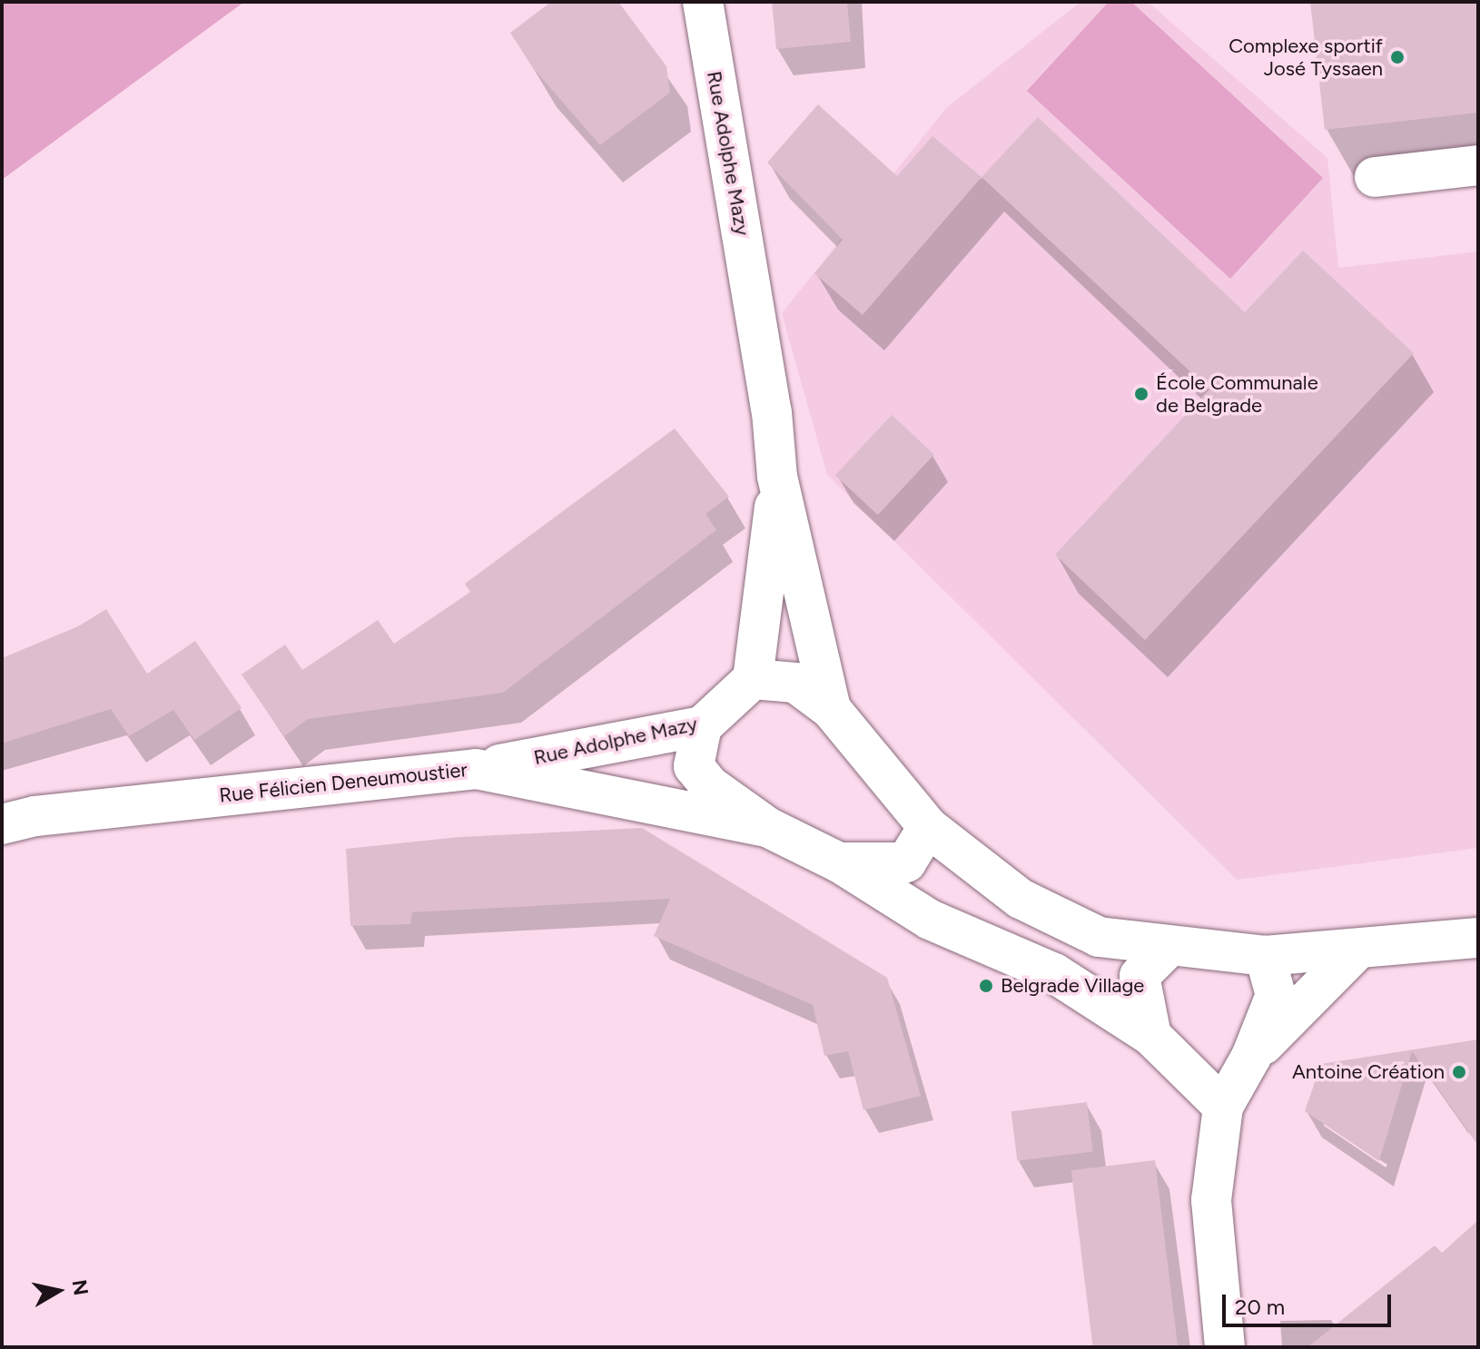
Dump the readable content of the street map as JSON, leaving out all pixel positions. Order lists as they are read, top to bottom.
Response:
{
  "streets": {
    "street": ["Rue Adolphe Mazy", "Rue Félicien Deneumoustier"]
  },
  "crossings": [
    ["Rue Adolphe Mazy", "Rue Félicien Deneumoustier"]
  ],
  "places": [
    "Complexe sportif José Tyssaen",
    "École Communale de Belgrade",
    "Belgrade Village",
    "Antoine Création"
  ],
  "scale_bar": "20 m",
  "north": "right"
}
